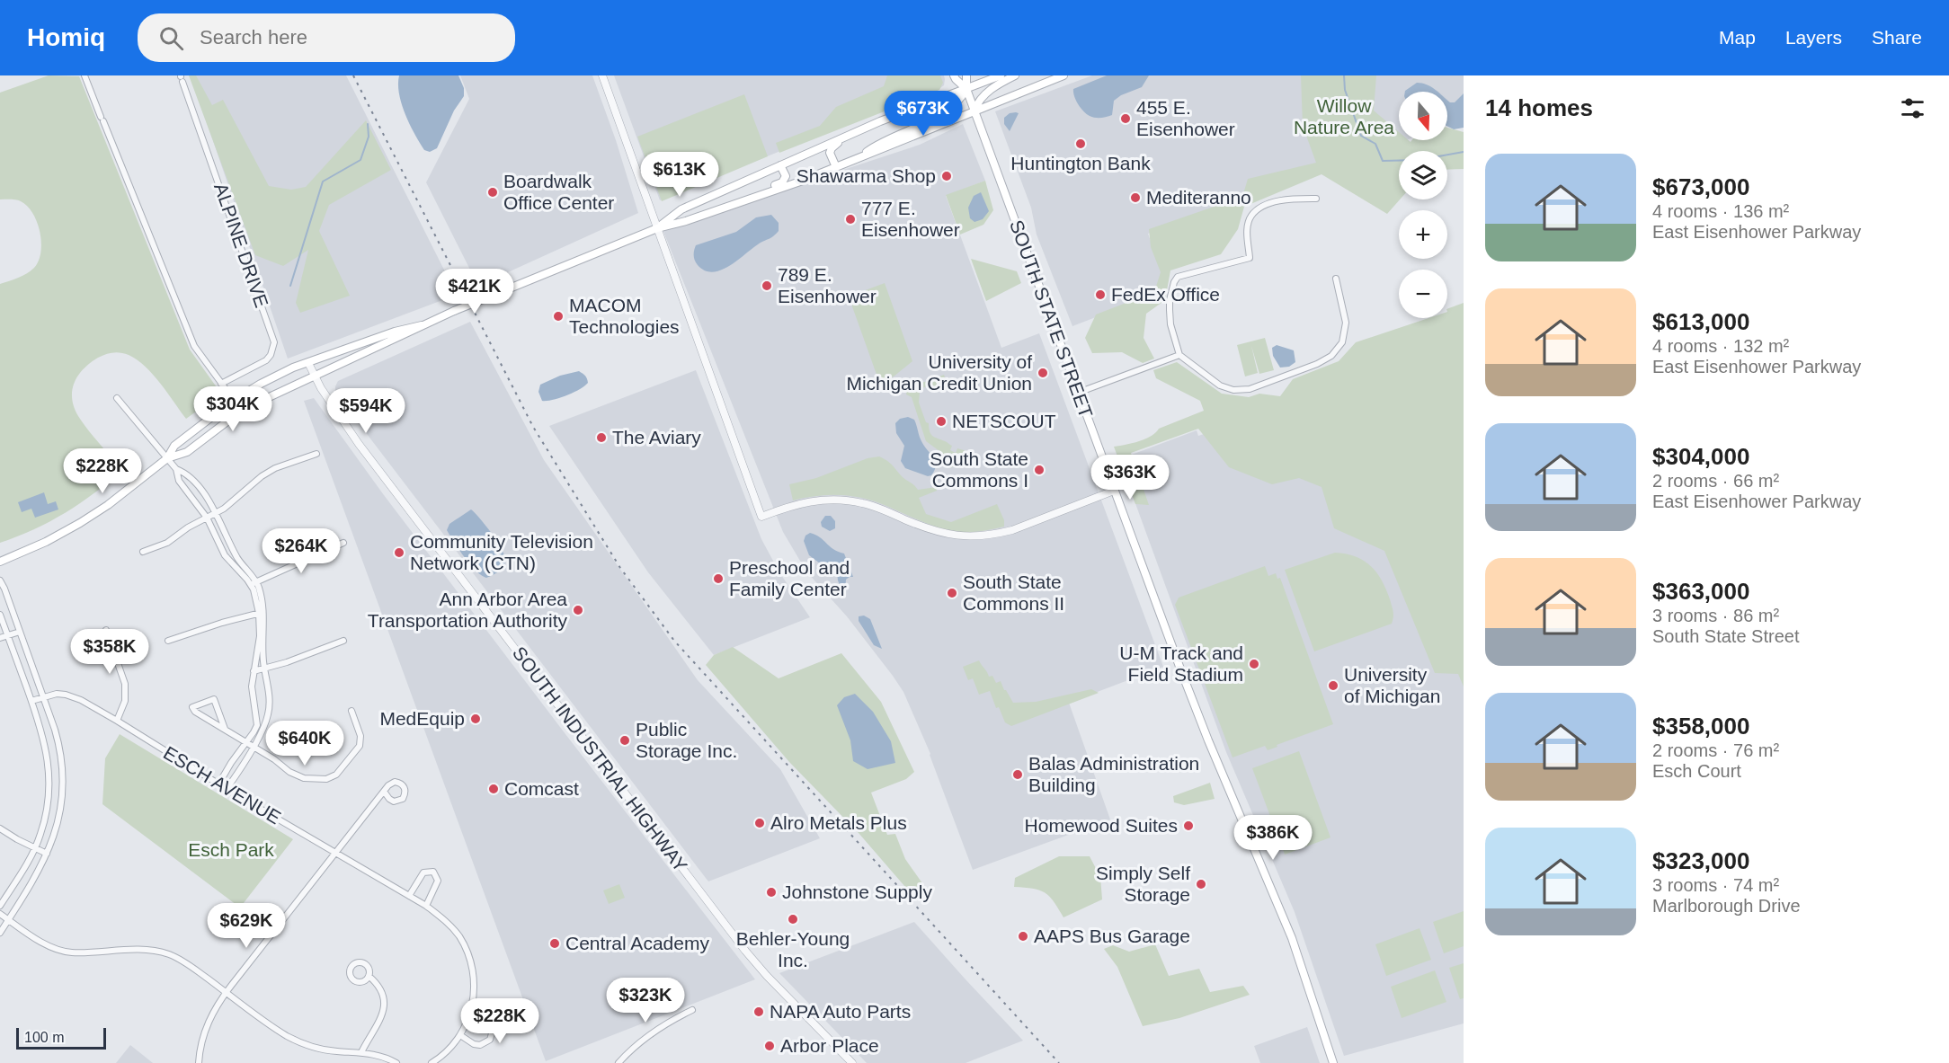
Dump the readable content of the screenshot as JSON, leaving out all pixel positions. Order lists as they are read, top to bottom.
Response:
{
  "streets": {
    "main road": ["SOUTH STATE STREET"],
    "street": ["ALPINE DRIVE", "SOUTH INDUSTRIAL HIGHWAY", "ESCH AVENUE"]
  },
  "parks": ["Willow Nature Area", "Esch Park"],
  "places": [
    "455 E. Eisenhower",
    "Huntington Bank",
    "Shawarma Shop",
    "Boardwalk Office Center",
    "Mediteranno",
    "777 E. Eisenhower",
    "789 E. Eisenhower",
    "FedEx Office",
    "MACOM Technologies",
    "University of Michigan Credit Union",
    "NETSCOUT",
    "The Aviary",
    "South State Commons I",
    "Community Television Network (CTN)",
    "Preschool and Family Center",
    "South State Commons II",
    "Ann Arbor Area Transportation Authority",
    "U-M Track and Field Stadium",
    "University of Michigan",
    "MedEquip",
    "Public Storage Inc.",
    "Balas Administration Building",
    "Comcast",
    "Alro Metals Plus",
    "Homewood Suites",
    "Simply Self Storage",
    "Johnstone Supply",
    "Behler-Young Inc.",
    "AAPS Bus Garage",
    "Central Academy",
    "NAPA Auto Parts",
    "Arbor Place"
  ],
  "scale_bar": "100 m",
  "north": "bottom",
  "page": {
    "header": "Homiq",
    "search": "Search here",
    "nav": ["Map", "Layers", "Share"],
    "heading": "14 homes",
    "price": [
      "$673K",
      "$613K",
      "$421K",
      "$304K",
      "$594K",
      "$228K",
      "$363K",
      "$264K",
      "$358K",
      "$640K",
      "$386K",
      "$629K",
      "$323K",
      "$228K"
    ],
    "map_buttons": ["+", "−"],
    "list": [
      {
        "name": "$673,000",
        "note": "4 rooms · 136 m² · East Eisenhower Parkway"
      },
      {
        "name": "$613,000",
        "note": "4 rooms · 132 m² · East Eisenhower Parkway"
      },
      {
        "name": "$304,000",
        "note": "2 rooms · 66 m² · East Eisenhower Parkway"
      },
      {
        "name": "$363,000",
        "note": "3 rooms · 86 m² · South State Street"
      },
      {
        "name": "$358,000",
        "note": "2 rooms · 76 m² · Esch Court"
      },
      {
        "name": "$323,000",
        "note": "3 rooms · 74 m² · Marlborough Drive"
      }
    ],
    "scale": "100 m"
  }
}
